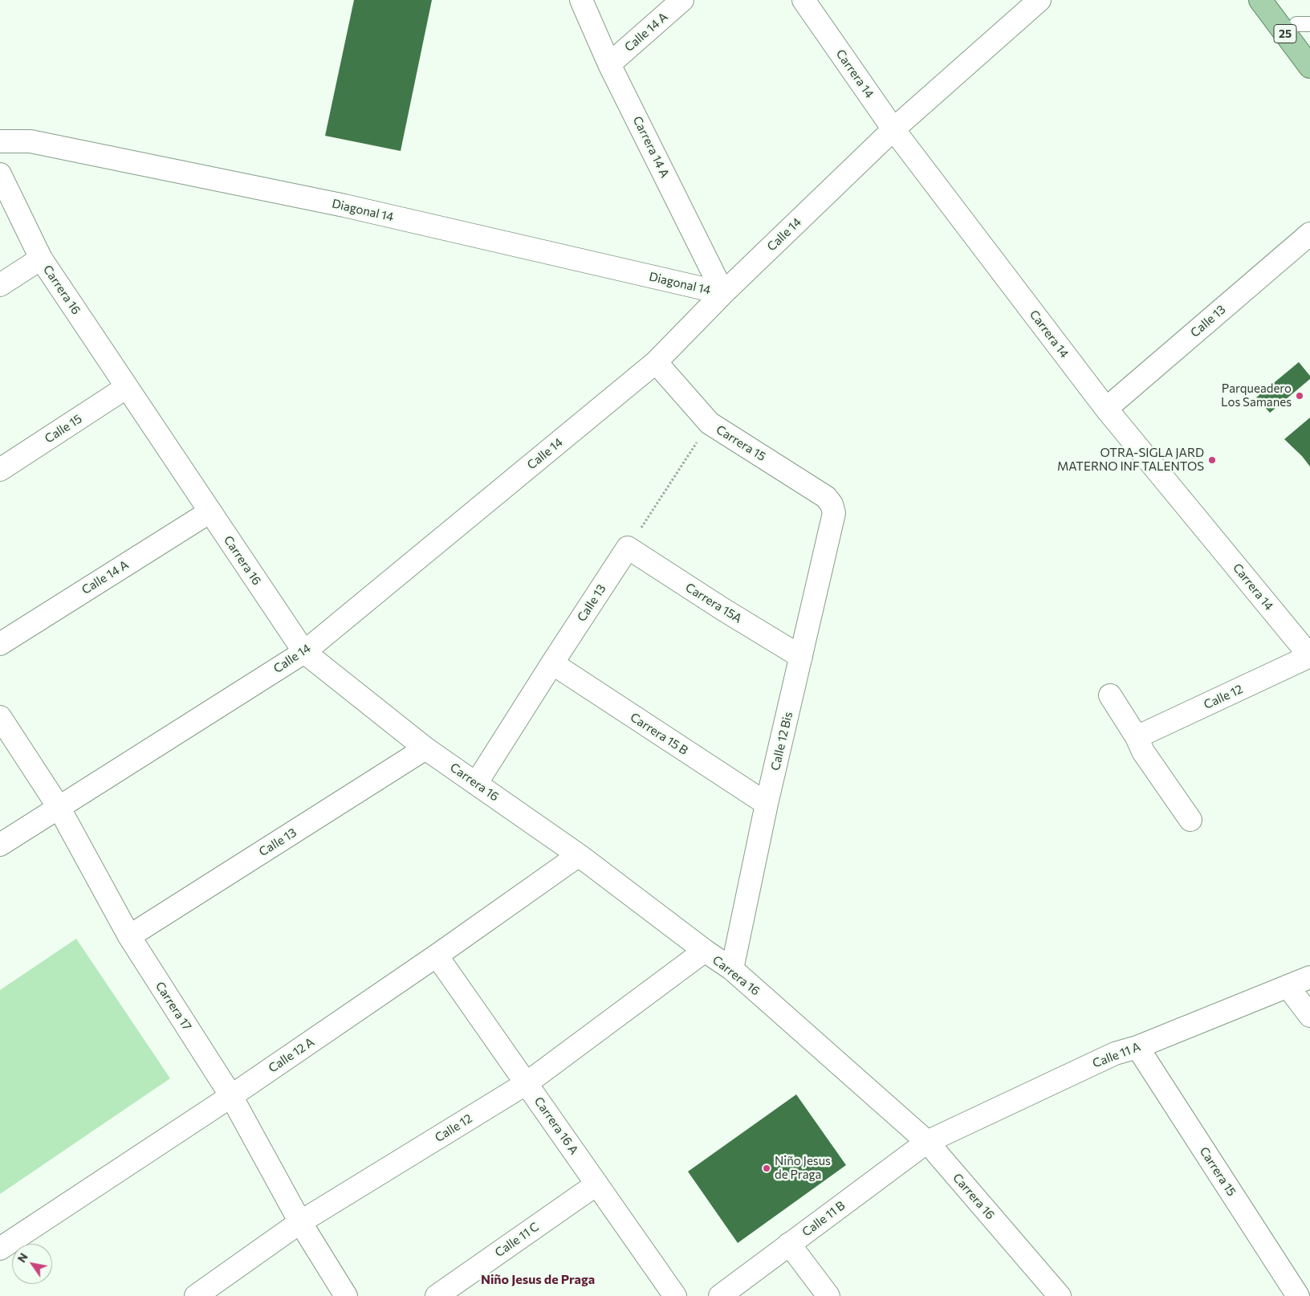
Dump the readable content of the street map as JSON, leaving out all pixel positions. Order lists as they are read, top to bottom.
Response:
{
  "streets": {
    "main road": ["25"],
    "street": [
      "Calle 14 A",
      "Carrera 14",
      "Carrera 14 A",
      "Diagonal 14",
      "Calle 14",
      "Carrera 16",
      "Calle 13",
      "Calle 15",
      "Carrera 15",
      "Carrera 15A",
      "Calle 12",
      "Carrera 15 B",
      "Calle 12 Bis",
      "Carrera 17",
      "Calle 12 A",
      "Calle 11 A",
      "Carrera 16 A",
      "Calle 11 B",
      "Calle 11 C"
    ]
  },
  "crossings": [
    ["Calle 14 A", "Carrera 14 A"],
    ["Calle 14 A", "Carrera 16"],
    ["Carrera 14", "Calle 14"],
    ["Carrera 14", "Calle 13"],
    ["Carrera 14", "Calle 12"],
    ["Carrera 14 A", "Diagonal 14"],
    ["Carrera 14 A", "Calle 14"],
    ["Diagonal 14", "Calle 14"],
    ["Calle 14", "Carrera 16"],
    ["Calle 14", "Carrera 15"],
    ["Calle 14", "Carrera 17"],
    ["Carrera 16", "Calle 13"],
    ["Carrera 16", "Calle 15"],
    ["Carrera 16", "Calle 12"],
    ["Carrera 16", "Calle 12 Bis"],
    ["Carrera 16", "Calle 12 A"],
    ["Carrera 16", "Calle 11 A"],
    ["Carrera 16", "Calle 11 B"],
    ["Calle 13", "Carrera 15A"],
    ["Calle 13", "Carrera 15 B"],
    ["Calle 13", "Carrera 17"],
    ["Carrera 15", "Calle 12 Bis"],
    ["Carrera 15", "Calle 11 A"],
    ["Carrera 15A", "Calle 12 Bis"],
    ["Calle 12", "Carrera 17"],
    ["Calle 12", "Carrera 16 A"],
    ["Carrera 15 B", "Calle 12 Bis"],
    ["Carrera 17", "Calle 12 A"],
    ["Calle 12 A", "Carrera 16 A"],
    ["Calle 11 A", "Calle 11 B"],
    ["Carrera 16 A", "Calle 11 C"]
  ],
  "districts": ["Niño Jesus de Praga"],
  "places": ["Parqueadero Los Samanes", "OTRA-SIGLA JARD MATERNO INF TALENTOS", "Niño Jesus de Praga"],
  "north": "top left"
}
